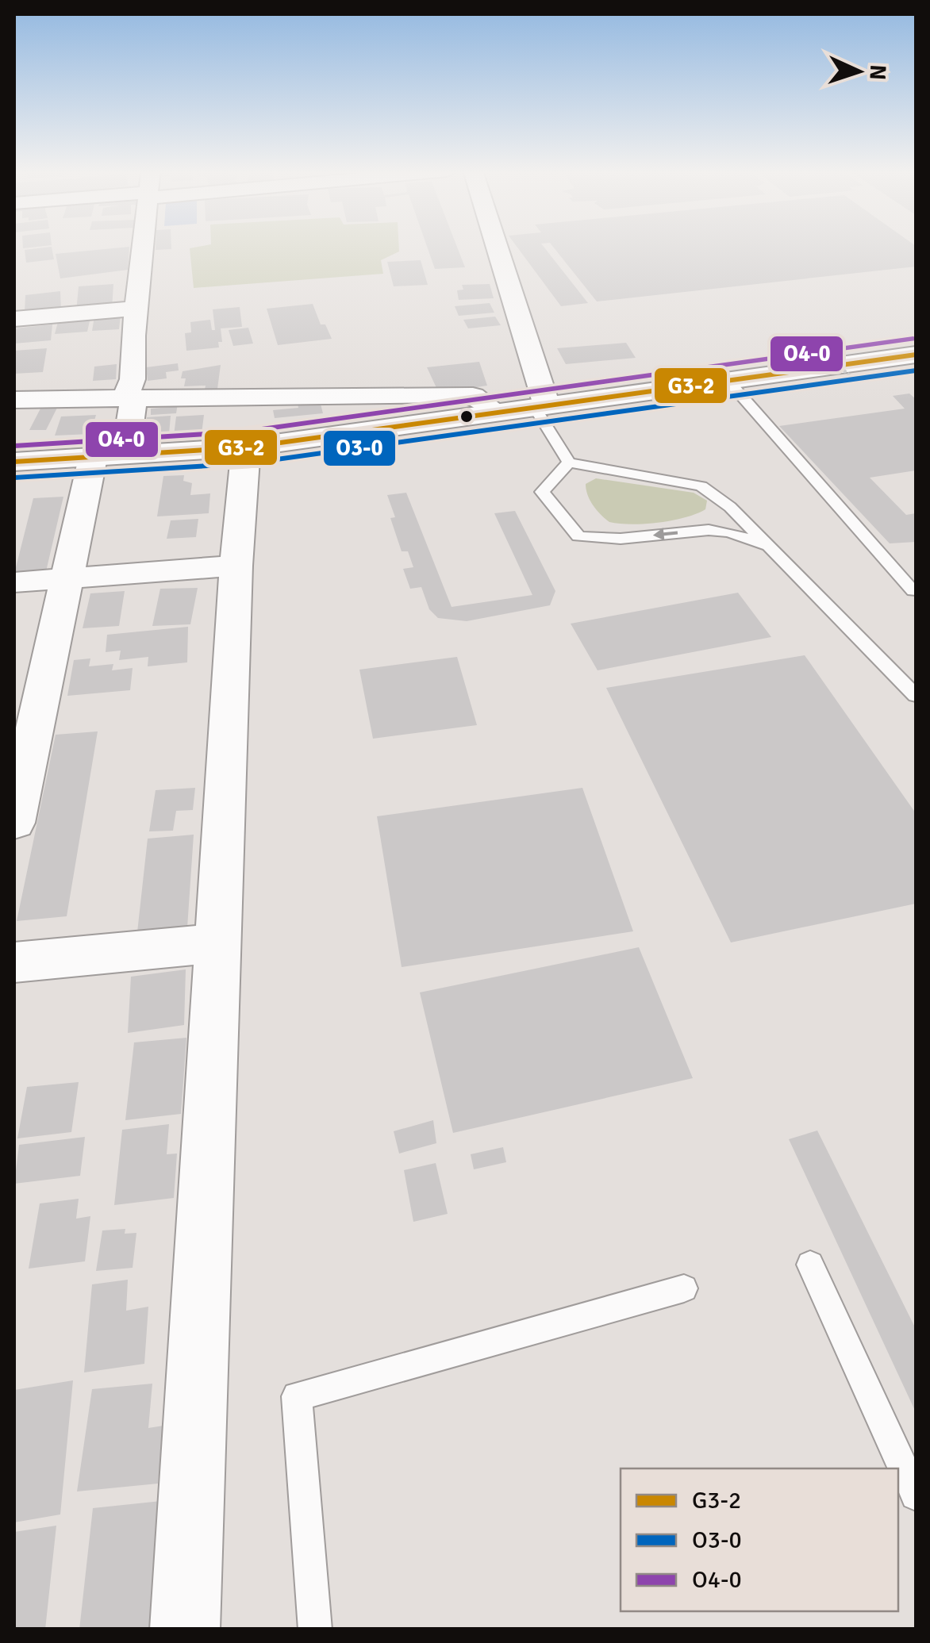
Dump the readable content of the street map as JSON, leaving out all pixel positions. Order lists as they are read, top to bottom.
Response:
{
  "lines": ["transit line O4-0", "transit line G3-2", "transit line O3-0"],
  "legend": ["G3-2", "O3-0", "O4-0"],
  "north": "right"
}
